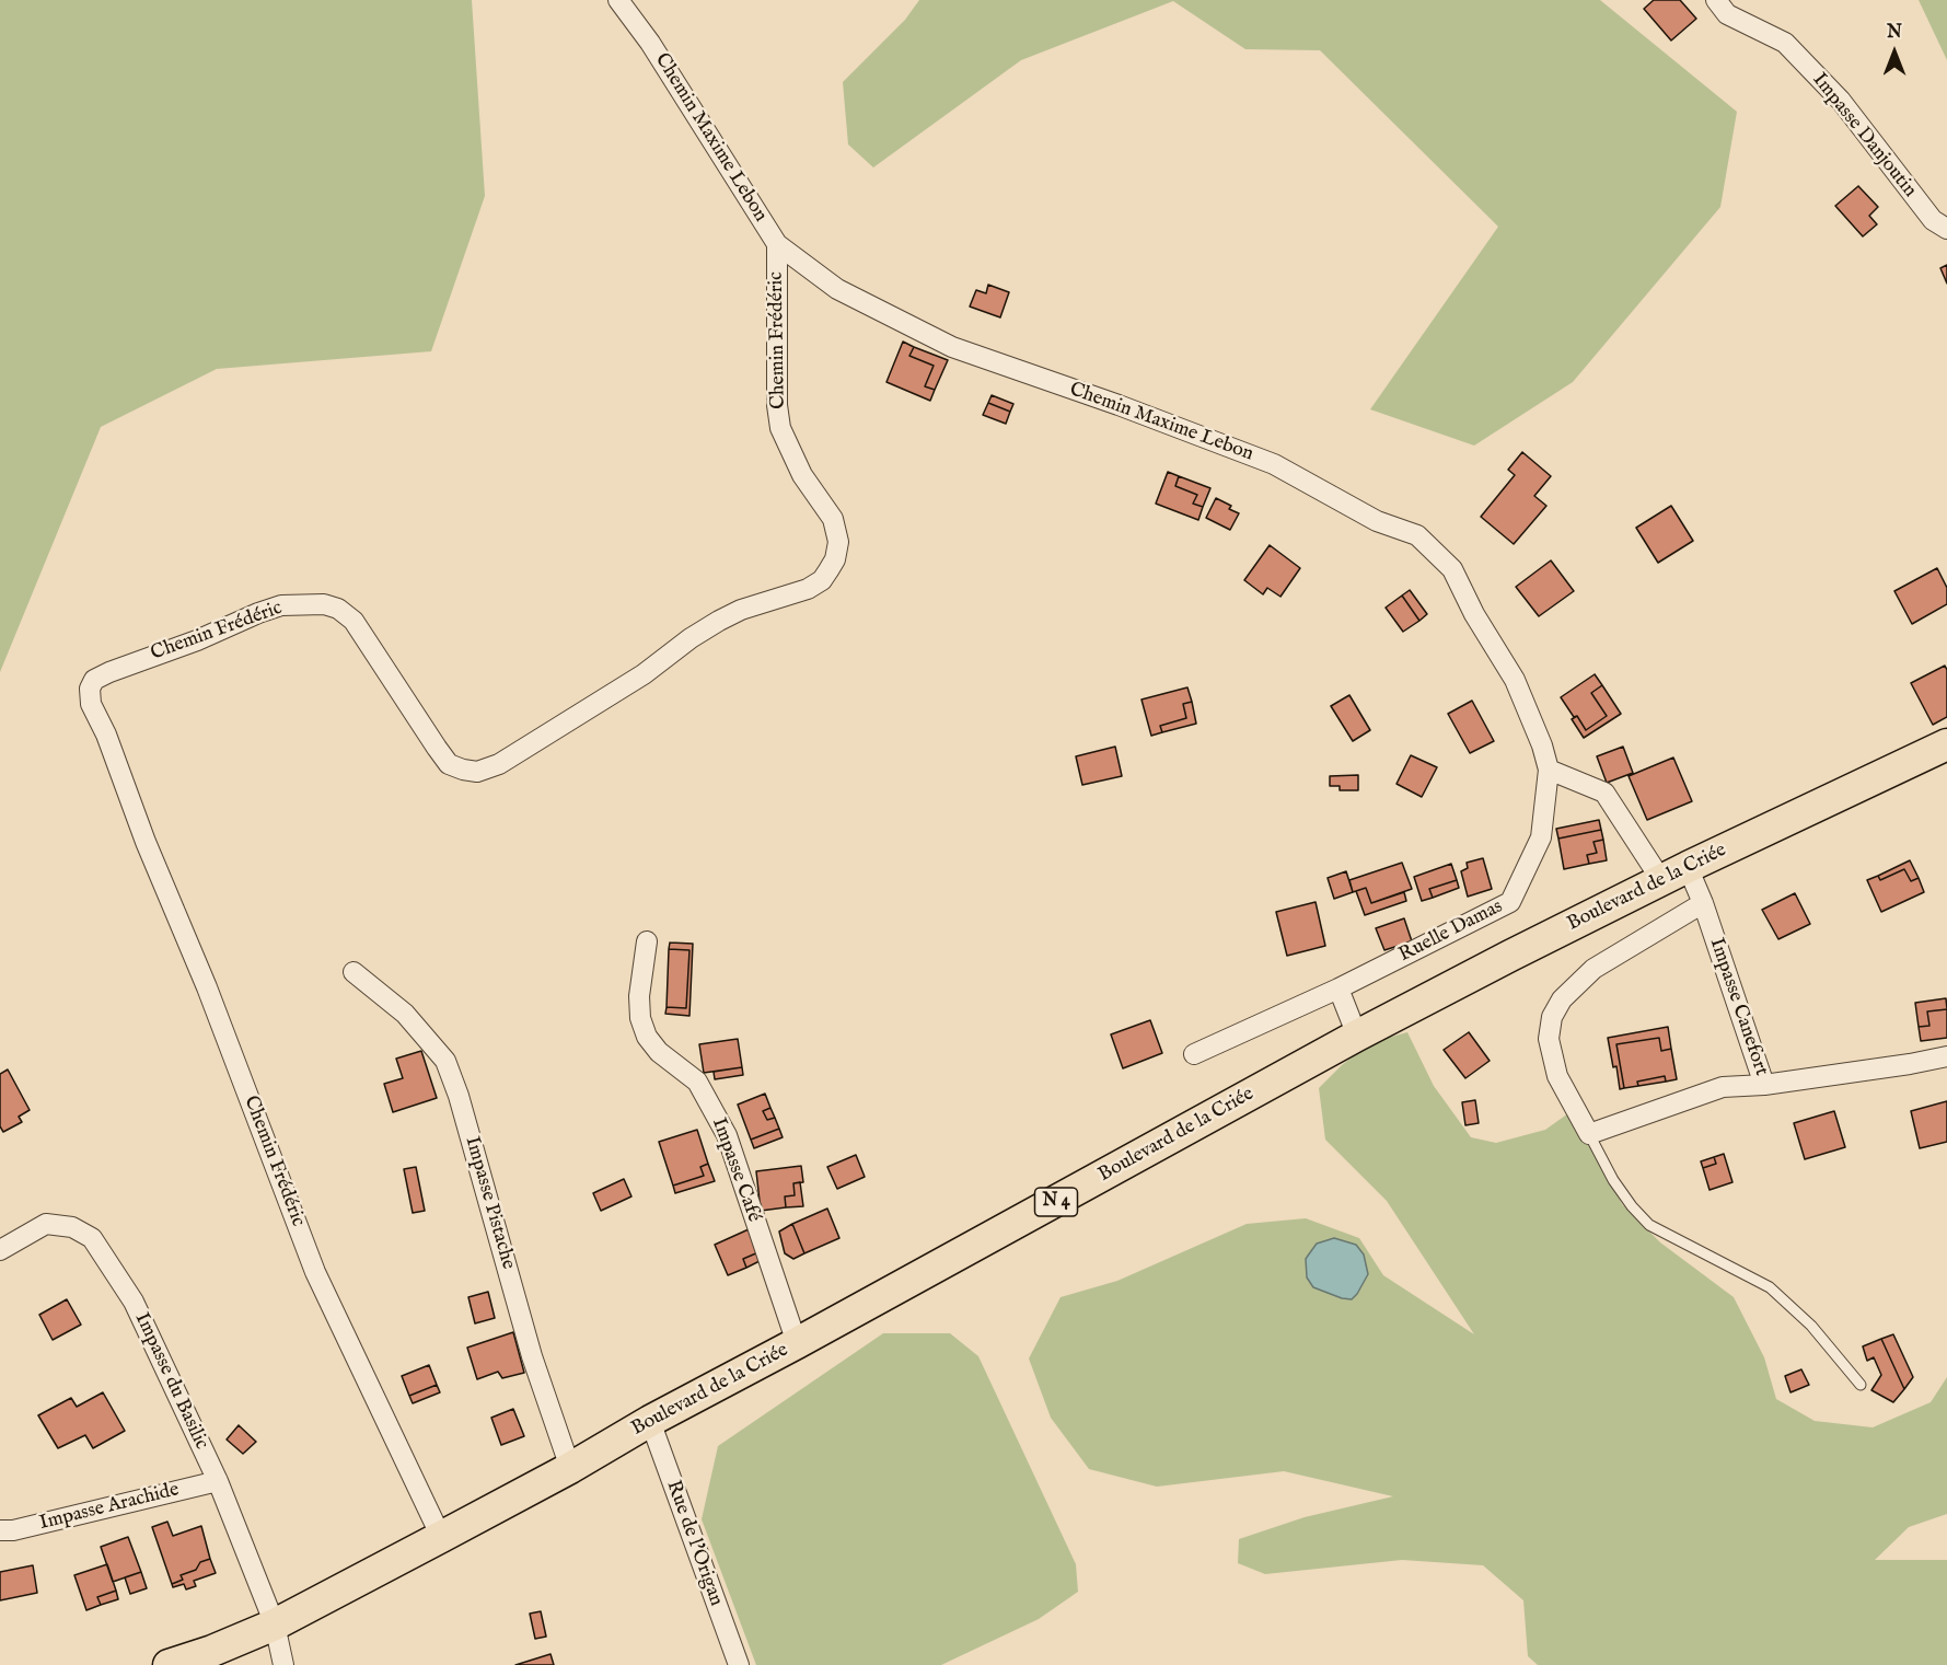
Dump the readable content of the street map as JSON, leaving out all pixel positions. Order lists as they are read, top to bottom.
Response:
{
  "streets": {
    "main road": ["Boulevard de la Criée", "N 4"],
    "street": [
      "Impasse Danjoutin",
      "Chemin Maxime Lebon",
      "Chemin Frédéric",
      "Ruelle Damas",
      "Impasse Canefort",
      "Impasse Café",
      "Impasse Pistache",
      "Impasse du Basilic",
      "Impasse Arachide",
      "Rue de l'Origan"
    ]
  },
  "crossings": [
    ["Chemin Maxime Lebon", "Chemin Frédéric"],
    ["Chemin Maxime Lebon", "Ruelle Damas"],
    ["Chemin Frédéric", "Boulevard de la Criée"],
    ["Boulevard de la Criée", "Impasse Canefort"],
    ["Boulevard de la Criée", "Impasse Café"],
    ["Boulevard de la Criée", "Impasse Pistache"],
    ["Boulevard de la Criée", "Impasse du Basilic"],
    ["Boulevard de la Criée", "Rue de l'Origan"],
    ["Impasse du Basilic", "Impasse Arachide"]
  ],
  "north": "top"
}
